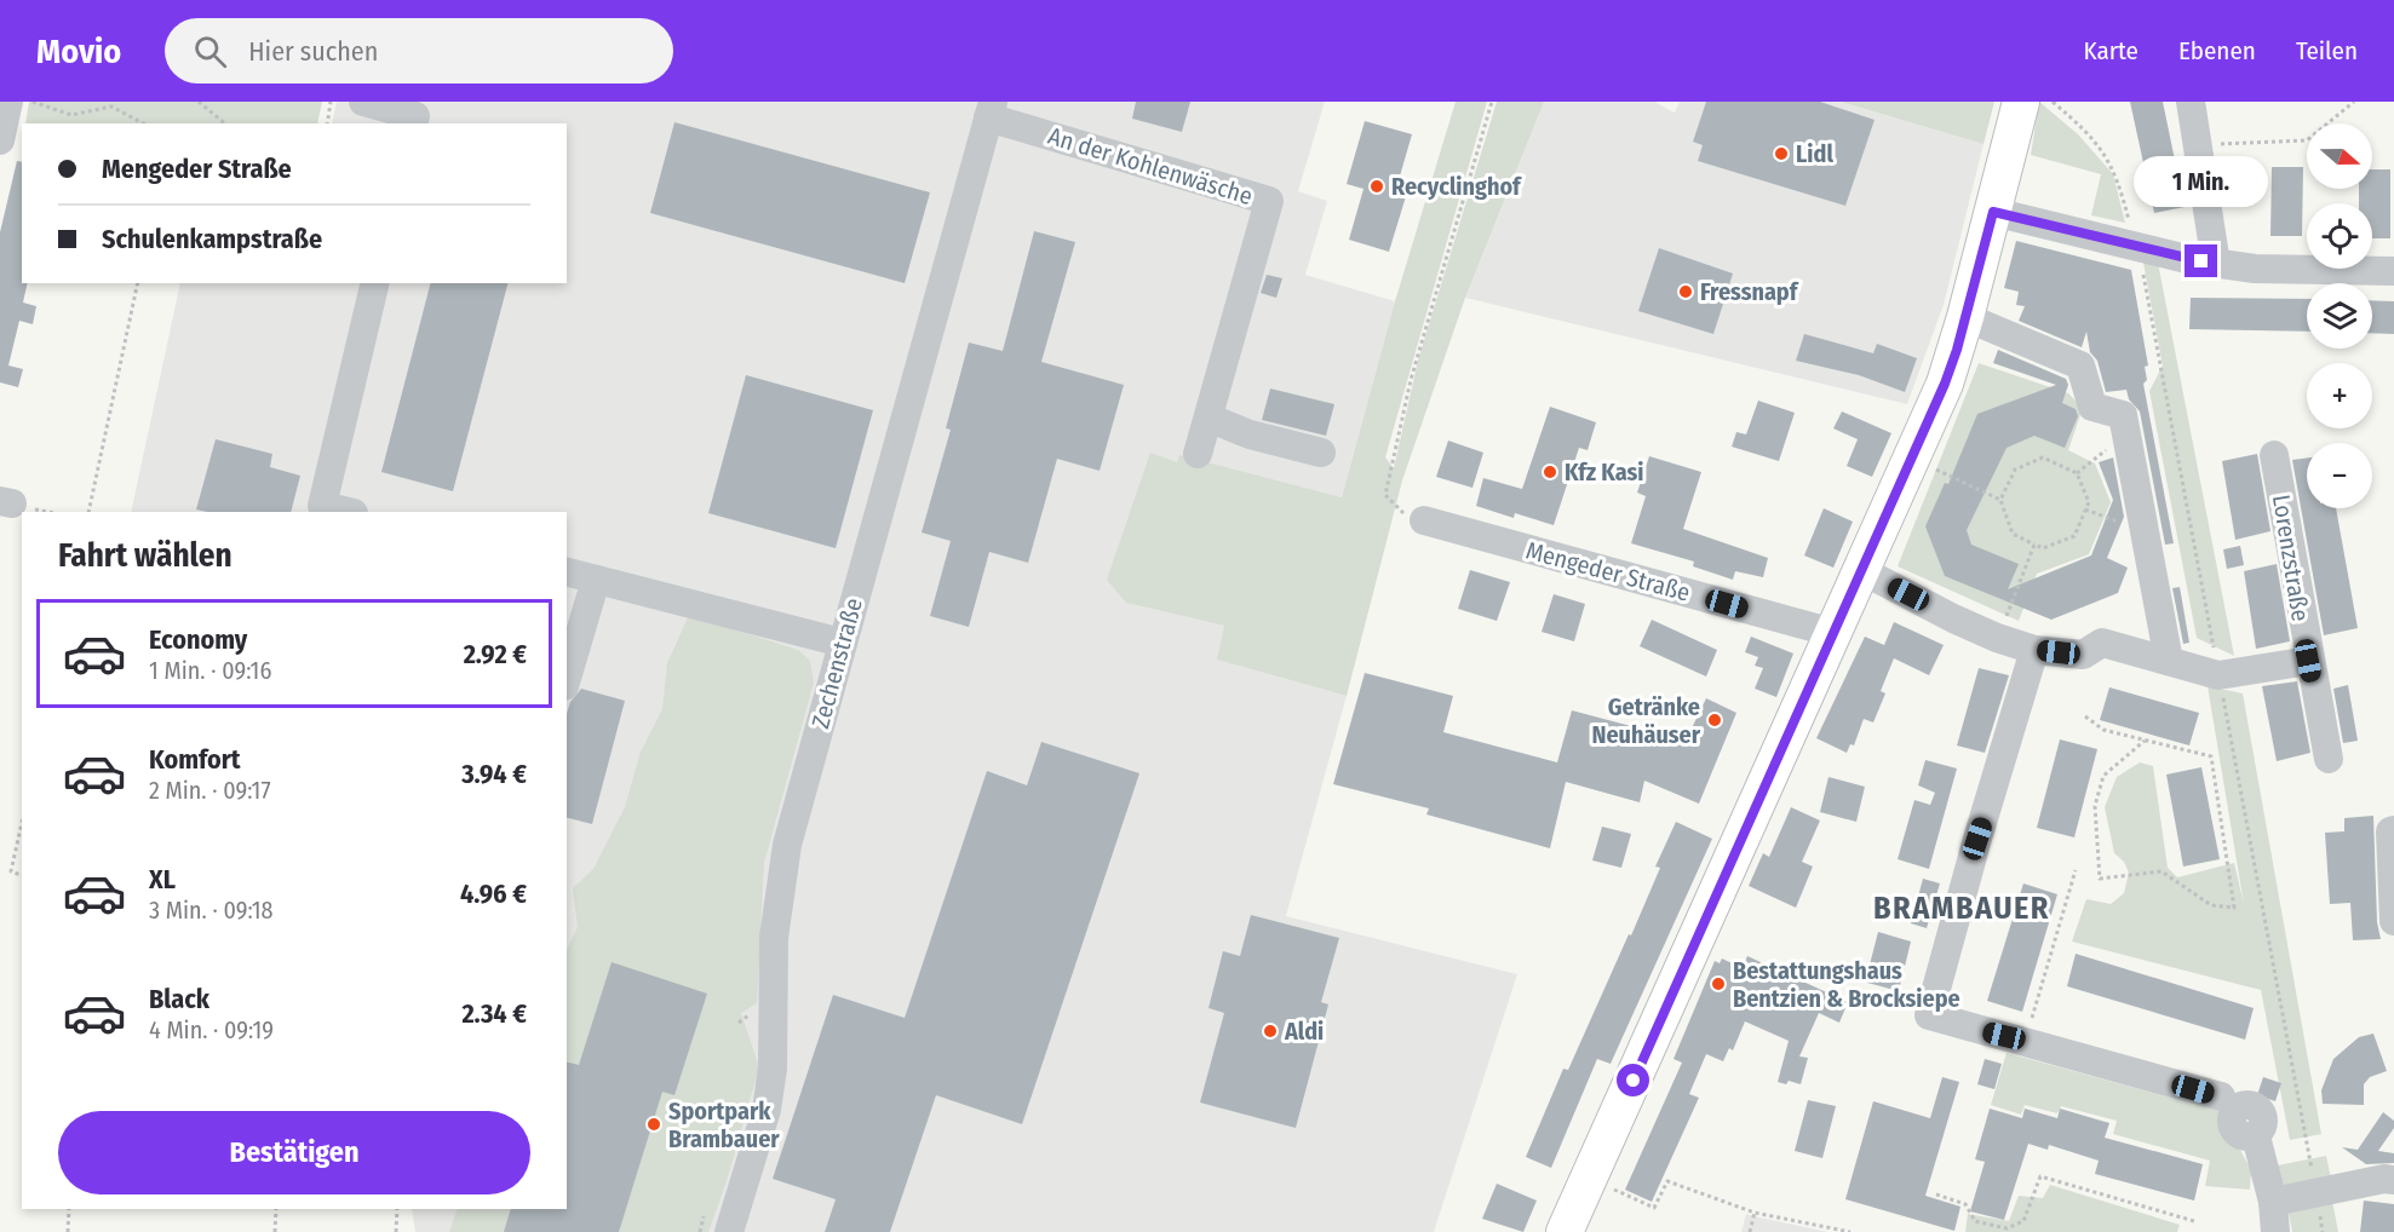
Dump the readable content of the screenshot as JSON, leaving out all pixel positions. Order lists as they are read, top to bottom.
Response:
{
  "streets": {
    "street": [
      "An der Kohlenwäsche",
      "Lorenzstraße",
      "Mengeder Straße",
      "Zechenstraße"
    ]
  },
  "crossings": [
    ["An der Kohlenwäsche", "Zechenstraße"]
  ],
  "districts": ["BRAMBAUER"],
  "places": [
    "Lidl",
    "Recyclinghof",
    "Fressnapf",
    "Kfz Kasi",
    "Getränke Neuhäuser",
    "Bestattungshaus Bentzien & Brocksiepe",
    "Aldi",
    "Sportpark Brambauer"
  ],
  "north": "right",
  "page": {
    "header": "Movio",
    "search": "Hier suchen",
    "nav": ["Karte", "Ebenen", "Teilen"],
    "map_buttons": ["+", "−"],
    "banner": ["Mengeder Straße", "Schulenkampstraße"],
    "bubble": "1 Min.",
    "heading": "Fahrt wählen",
    "list": [
      {
        "name": "Economy",
        "note": "1 Min. · 09:16",
        "value": "2.92 €"
      },
      {
        "name": "Komfort",
        "note": "2 Min. · 09:17",
        "value": "3.94 €"
      },
      {
        "name": "XL",
        "note": "3 Min. · 09:18",
        "value": "4.96 €"
      },
      {
        "name": "Black",
        "note": "4 Min. · 09:19",
        "value": "2.34 €"
      }
    ],
    "buttons": "Bestätigen"
  }
}
